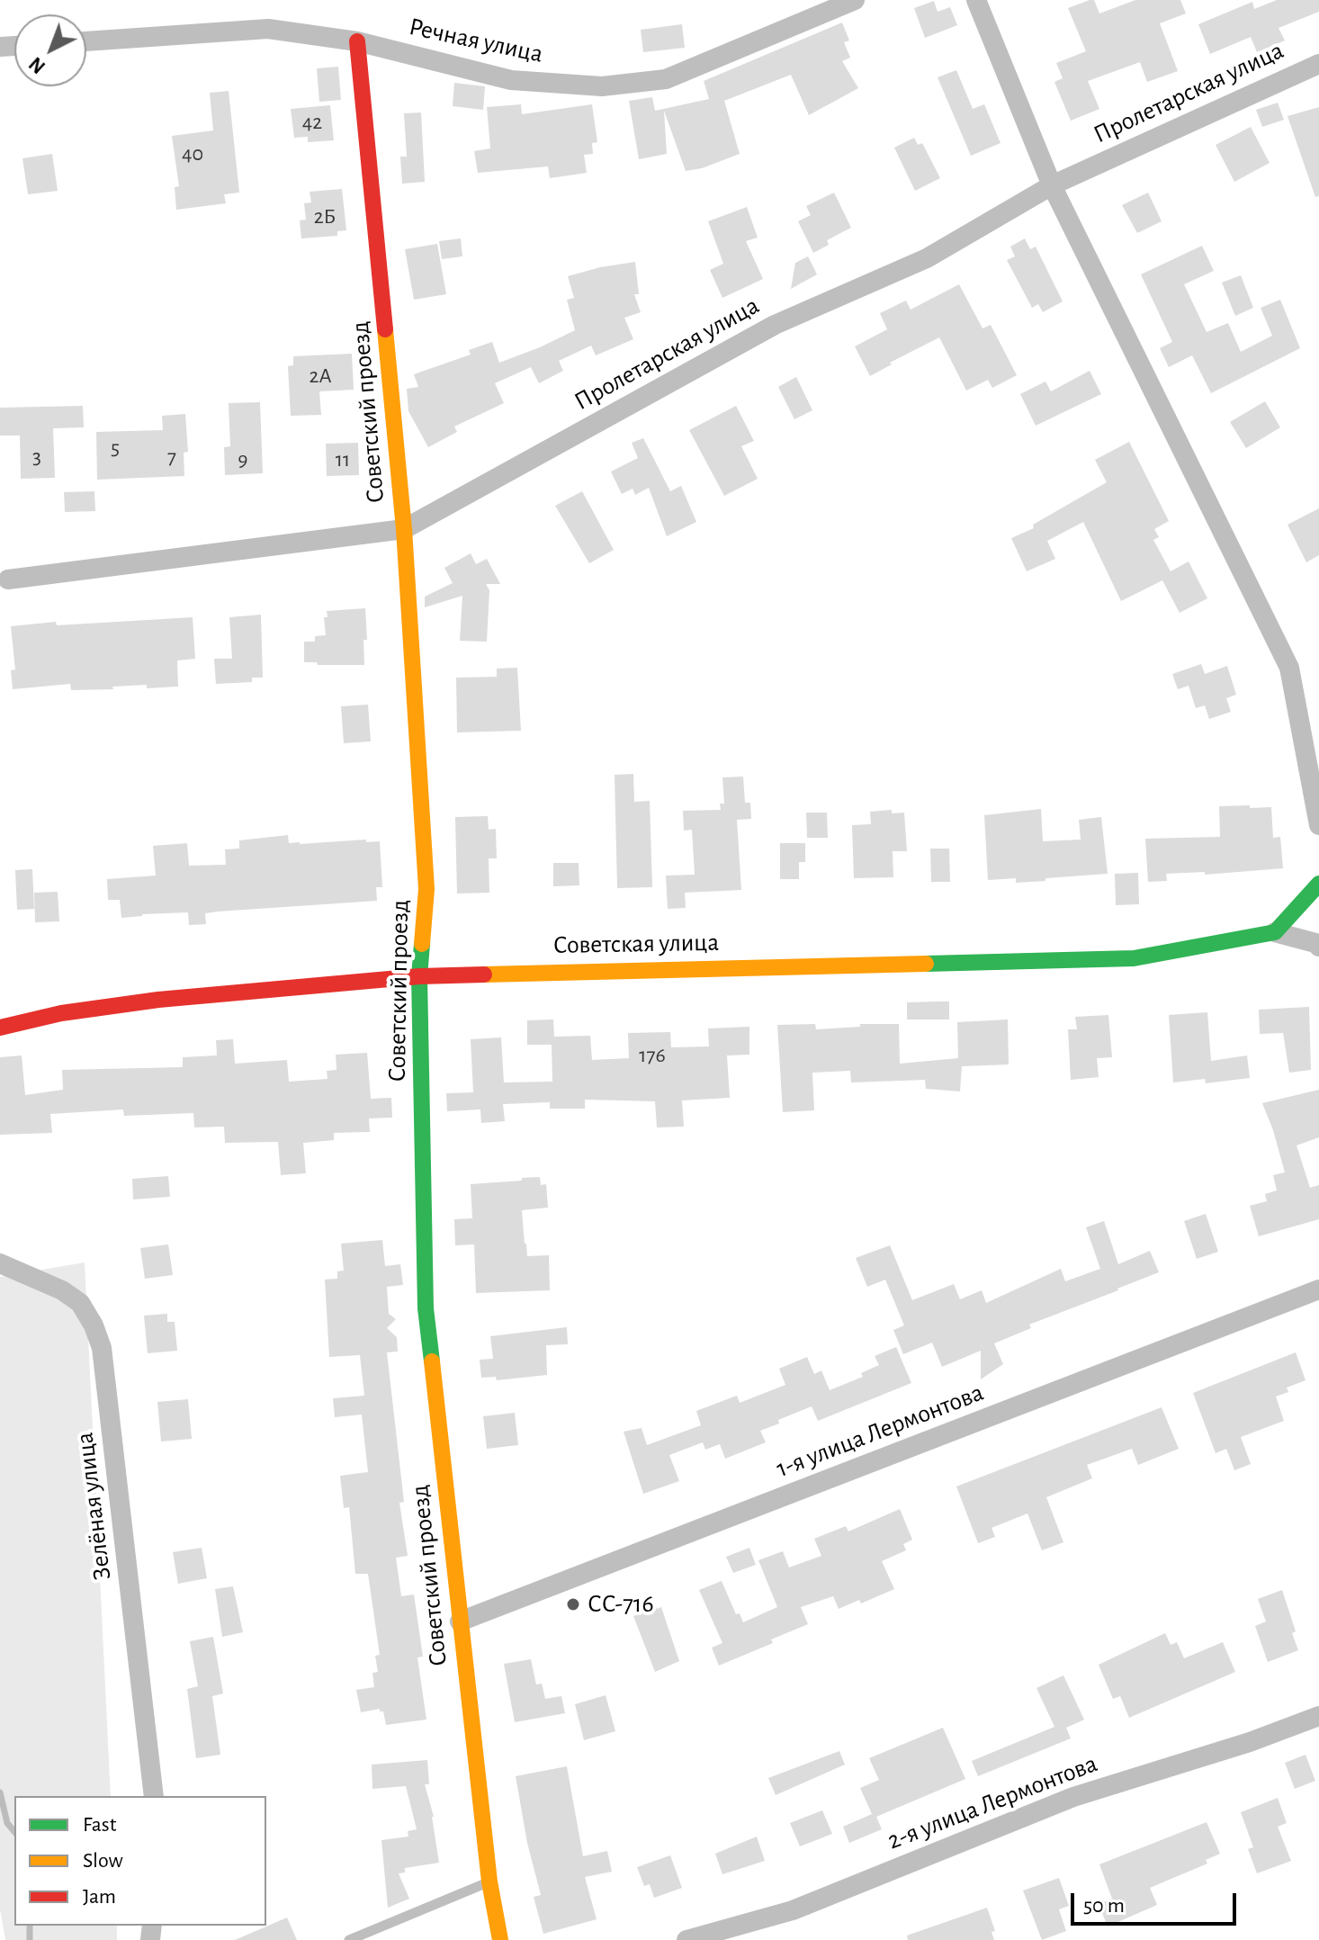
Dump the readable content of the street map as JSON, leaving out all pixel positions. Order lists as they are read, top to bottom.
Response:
{
  "streets": {
    "street": [
      "Речная улица",
      "Пролетарская улица",
      "Советский проезд",
      "Советская улица",
      "1-я улица Лермонтова",
      "Зелёная улица",
      "2-я улица Лермонтова"
    ]
  },
  "crossings": [
    ["Речная улица", "Советский проезд"],
    ["Пролетарская улица", "Советский проезд"],
    ["Советский проезд", "Советская улица"],
    ["Советский проезд", "1-я улица Лермонтова"]
  ],
  "places": ["СС-716"],
  "house_numbers": [
    "42",
    "40",
    "2Б",
    "2А",
    "5",
    "3",
    "7",
    "9",
    "11",
    "176"
  ],
  "legend": ["Fast", "Slow", "Jam"],
  "scale_bar": "50 m",
  "north": "bottom left"
}
